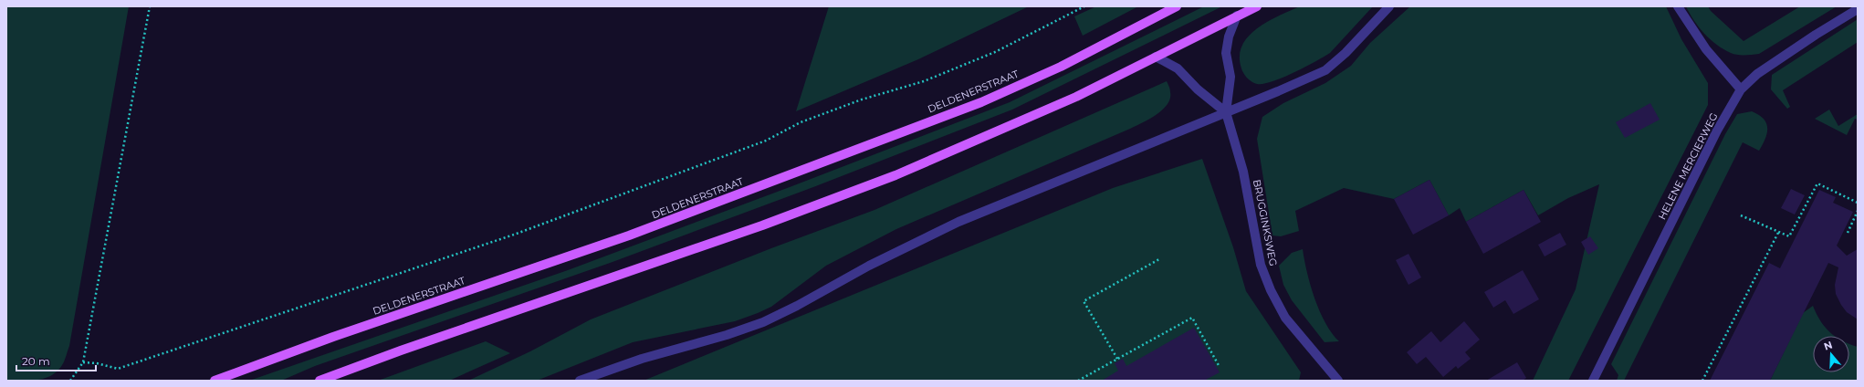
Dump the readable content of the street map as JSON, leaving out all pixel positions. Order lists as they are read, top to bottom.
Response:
{
  "streets": {
    "main road": ["DELDENERSTRAAT"],
    "street": ["HELENE MERCIERWEG", "BRUGGINKSWEG"]
  },
  "scale_bar": "20 m",
  "north": "top"
}
